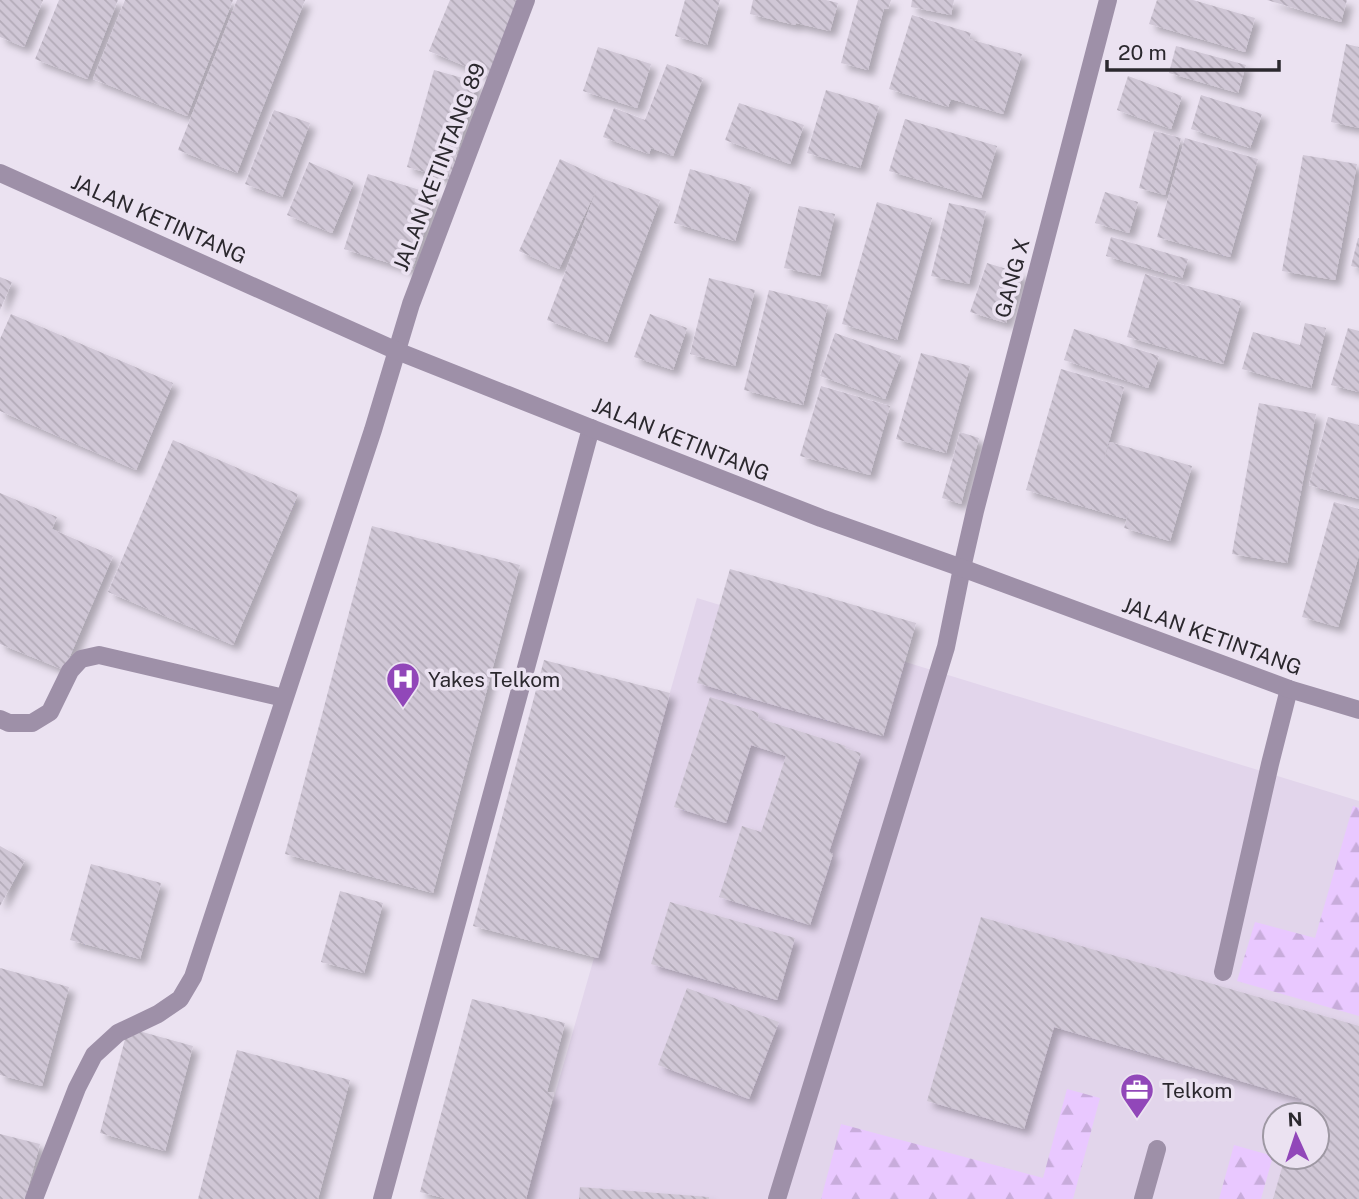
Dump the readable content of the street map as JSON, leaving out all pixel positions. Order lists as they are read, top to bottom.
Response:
{
  "streets": {
    "street": ["JALAN KETINTANG 89", "JALAN KETINTANG", "GANG X"]
  },
  "crossings": [
    ["JALAN KETINTANG 89", "JALAN KETINTANG"],
    ["JALAN KETINTANG", "GANG X"]
  ],
  "places": {
    "hospital": ["Yakes Telkom"],
    "office": ["Telkom"]
  },
  "scale_bar": "20 m",
  "north": "top"
}
